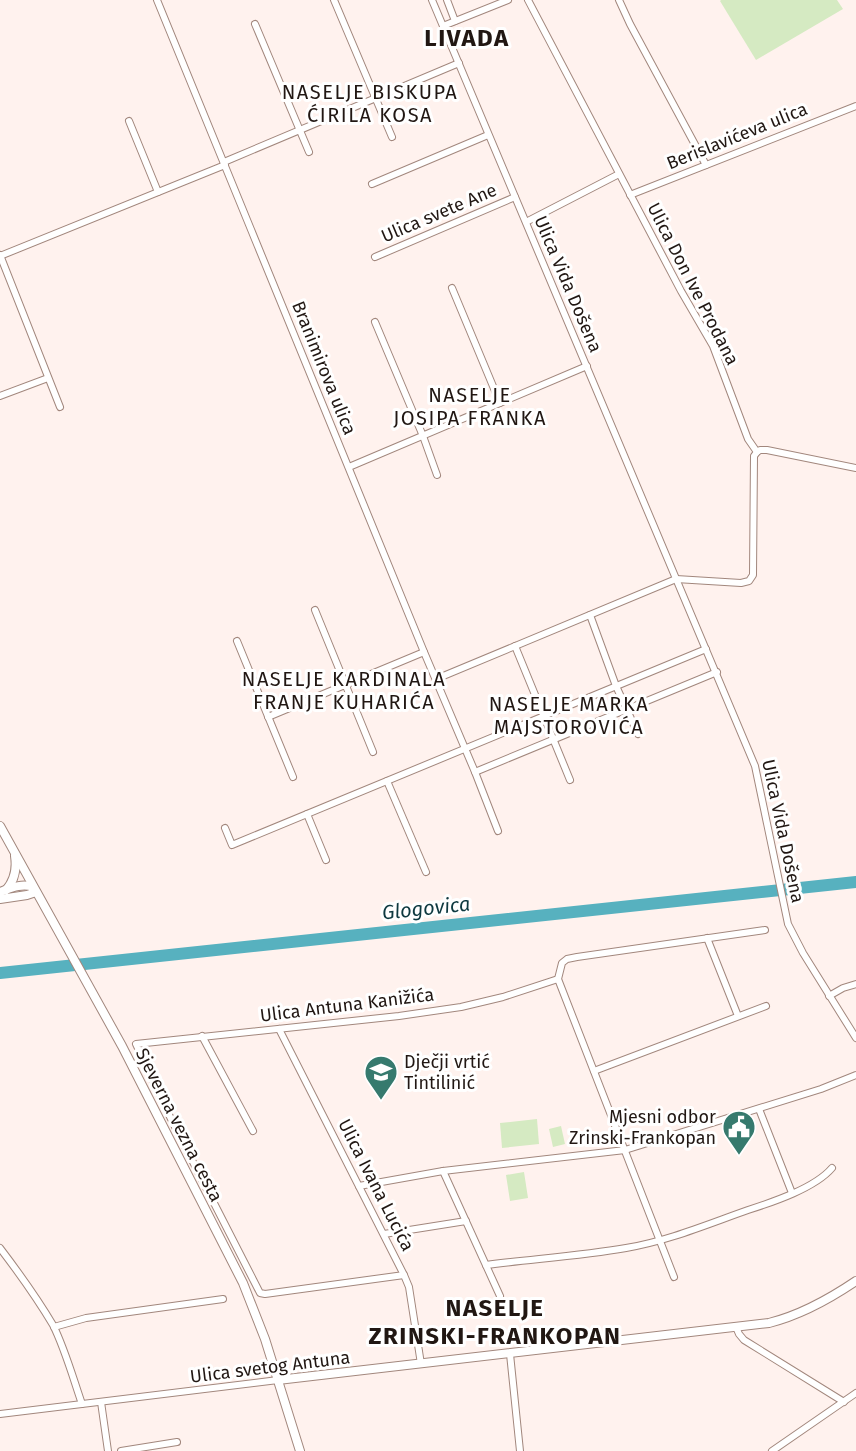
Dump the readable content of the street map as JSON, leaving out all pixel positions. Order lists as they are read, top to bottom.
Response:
{
  "streets": {
    "main road": ["Sjeverna vezna cesta", "Ulica svetog Antuna"],
    "street": [
      "Berislavićeva ulica",
      "Ulica svete Ane",
      "Ulica Vida Došena",
      "Ulica Don Ive Prodana",
      "Branimirova ulica",
      "Ulica Antuna Kanižića",
      "Ulica Ivana Lucića"
    ]
  },
  "crossings": [
    ["Berislavićeva ulica", "Ulica Don Ive Prodana"],
    ["Ulica svete Ane", "Ulica Vida Došena"],
    ["Ulica Antuna Kanižića", "Ulica Ivana Lucića"],
    ["Sjeverna vezna cesta", "Ulica svetog Antuna"],
    ["Ulica Ivana Lucića", "Ulica svetog Antuna"]
  ],
  "districts": [
    "LIVADA",
    "NASELJE BISKUPA ĆIRILA KOSA",
    "NASELJE JOSIPA FRANKA",
    "NASELJE KARDINALA FRANJE KUHARIĆA",
    "NASELJE MARKA MAJSTOROVIĆA",
    "NASELJE ZRINSKI-FRANKOPAN"
  ],
  "water": ["Glogovica"],
  "places": {
    "school or university": ["Dječji vrtić Tintilinić"],
    "public building": ["Mjesni odbor Zrinski-Frankopan"]
  }
}
